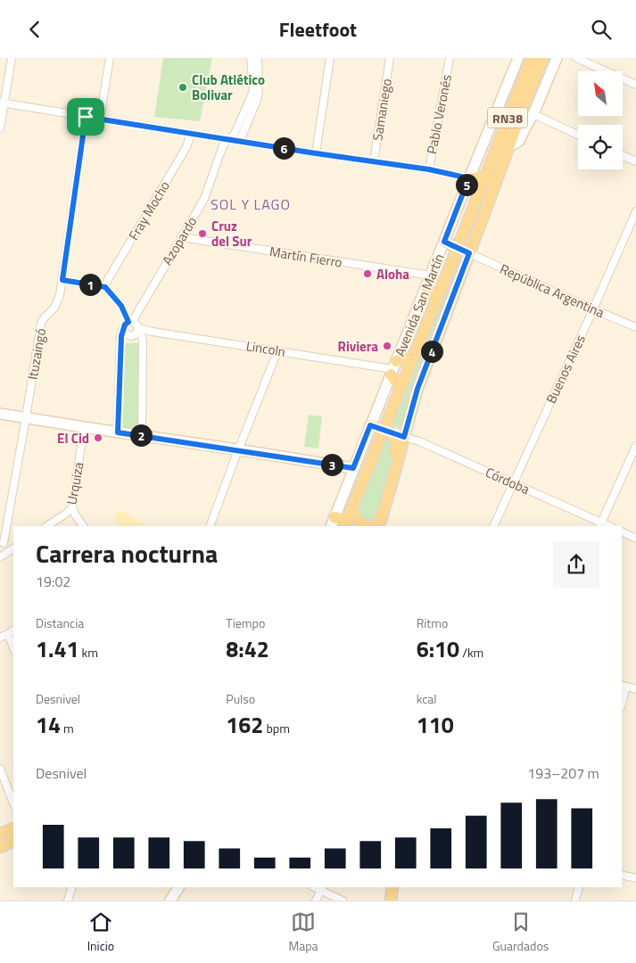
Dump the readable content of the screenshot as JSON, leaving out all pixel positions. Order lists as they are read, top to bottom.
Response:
{
  "streets": {
    "main road": ["RN38", "Avenida San Martín"],
    "street": [
      "Samaniego",
      "Pablo Veronés",
      "Fray Mocho",
      "Azopardo",
      "Martín Fierro",
      "República Argentina",
      "Lincoln",
      "Ituzaingó",
      "Buenos Aires",
      "Córdoba",
      "Urquiza"
    ]
  },
  "crossings": [
    ["RN38", "República Argentina"],
    ["RN38", "Córdoba"],
    ["Azopardo", "Martín Fierro"],
    ["Azopardo", "Lincoln"],
    ["Martín Fierro", "Avenida San Martín"],
    ["República Argentina", "Buenos Aires"],
    ["Avenida San Martín", "Lincoln"],
    ["Buenos Aires", "Córdoba"]
  ],
  "districts": ["SOL Y LAGO"],
  "places": [
    "Club Atlético Bolivar",
    "Cruz del Sur",
    "Aloha",
    "Riviera",
    "El Cid"
  ],
  "north": "top left",
  "page": {
    "header": "Fleetfoot",
    "pins": [
      "6",
      "5",
      "1",
      "4",
      "2",
      "3"
    ],
    "heading": ["Carrera nocturna", "19:02"],
    "stats": [
      ["Distancia", "1.41 km"],
      ["Tiempo", "8:42"],
      ["Ritmo", "6:10 /km"],
      ["Desnivel", "14 m"],
      ["Pulso", "162 bpm"],
      ["kcal", "110"]
    ],
    "chart": ["Desnivel", "193–207 m"],
    "tabs": ["Inicio", "Mapa", "Guardados"]
  }
}
